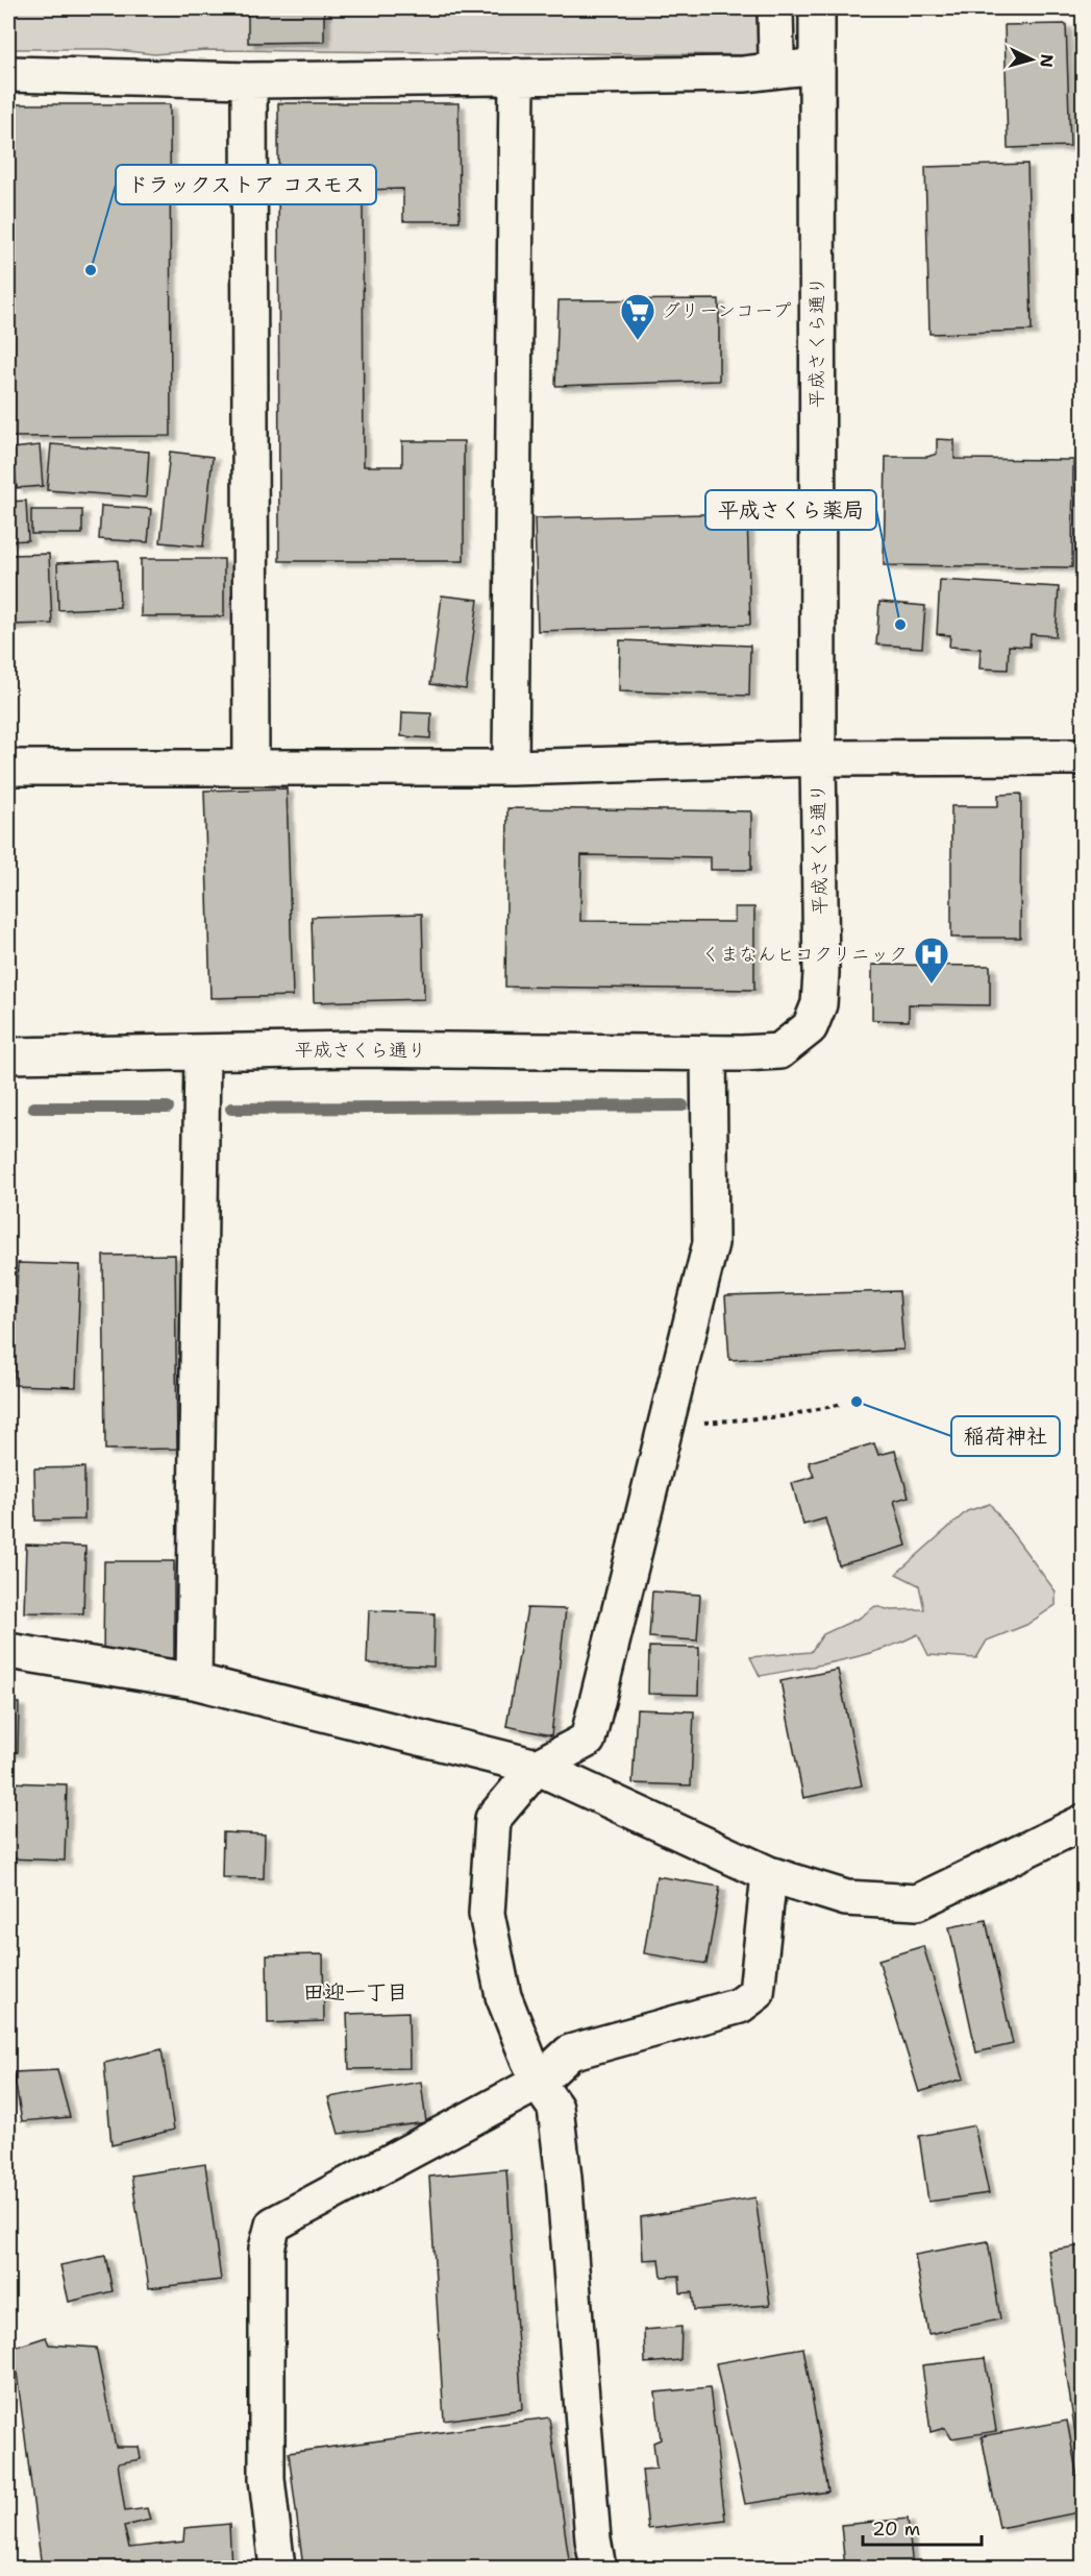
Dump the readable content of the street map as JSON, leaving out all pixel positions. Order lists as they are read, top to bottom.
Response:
{
  "streets": {
    "street": ["平成さくら通り"]
  },
  "districts": ["田迎一丁目"],
  "places": {
    "other": ["ドラックストア コスモス", "平成さくら薬局", "稲荷神社"],
    "supermarket": ["グリーンコープ"],
    "hospital": ["くまなんヒコクリニック"]
  },
  "scale_bar": "20 m",
  "north": "right"
}
